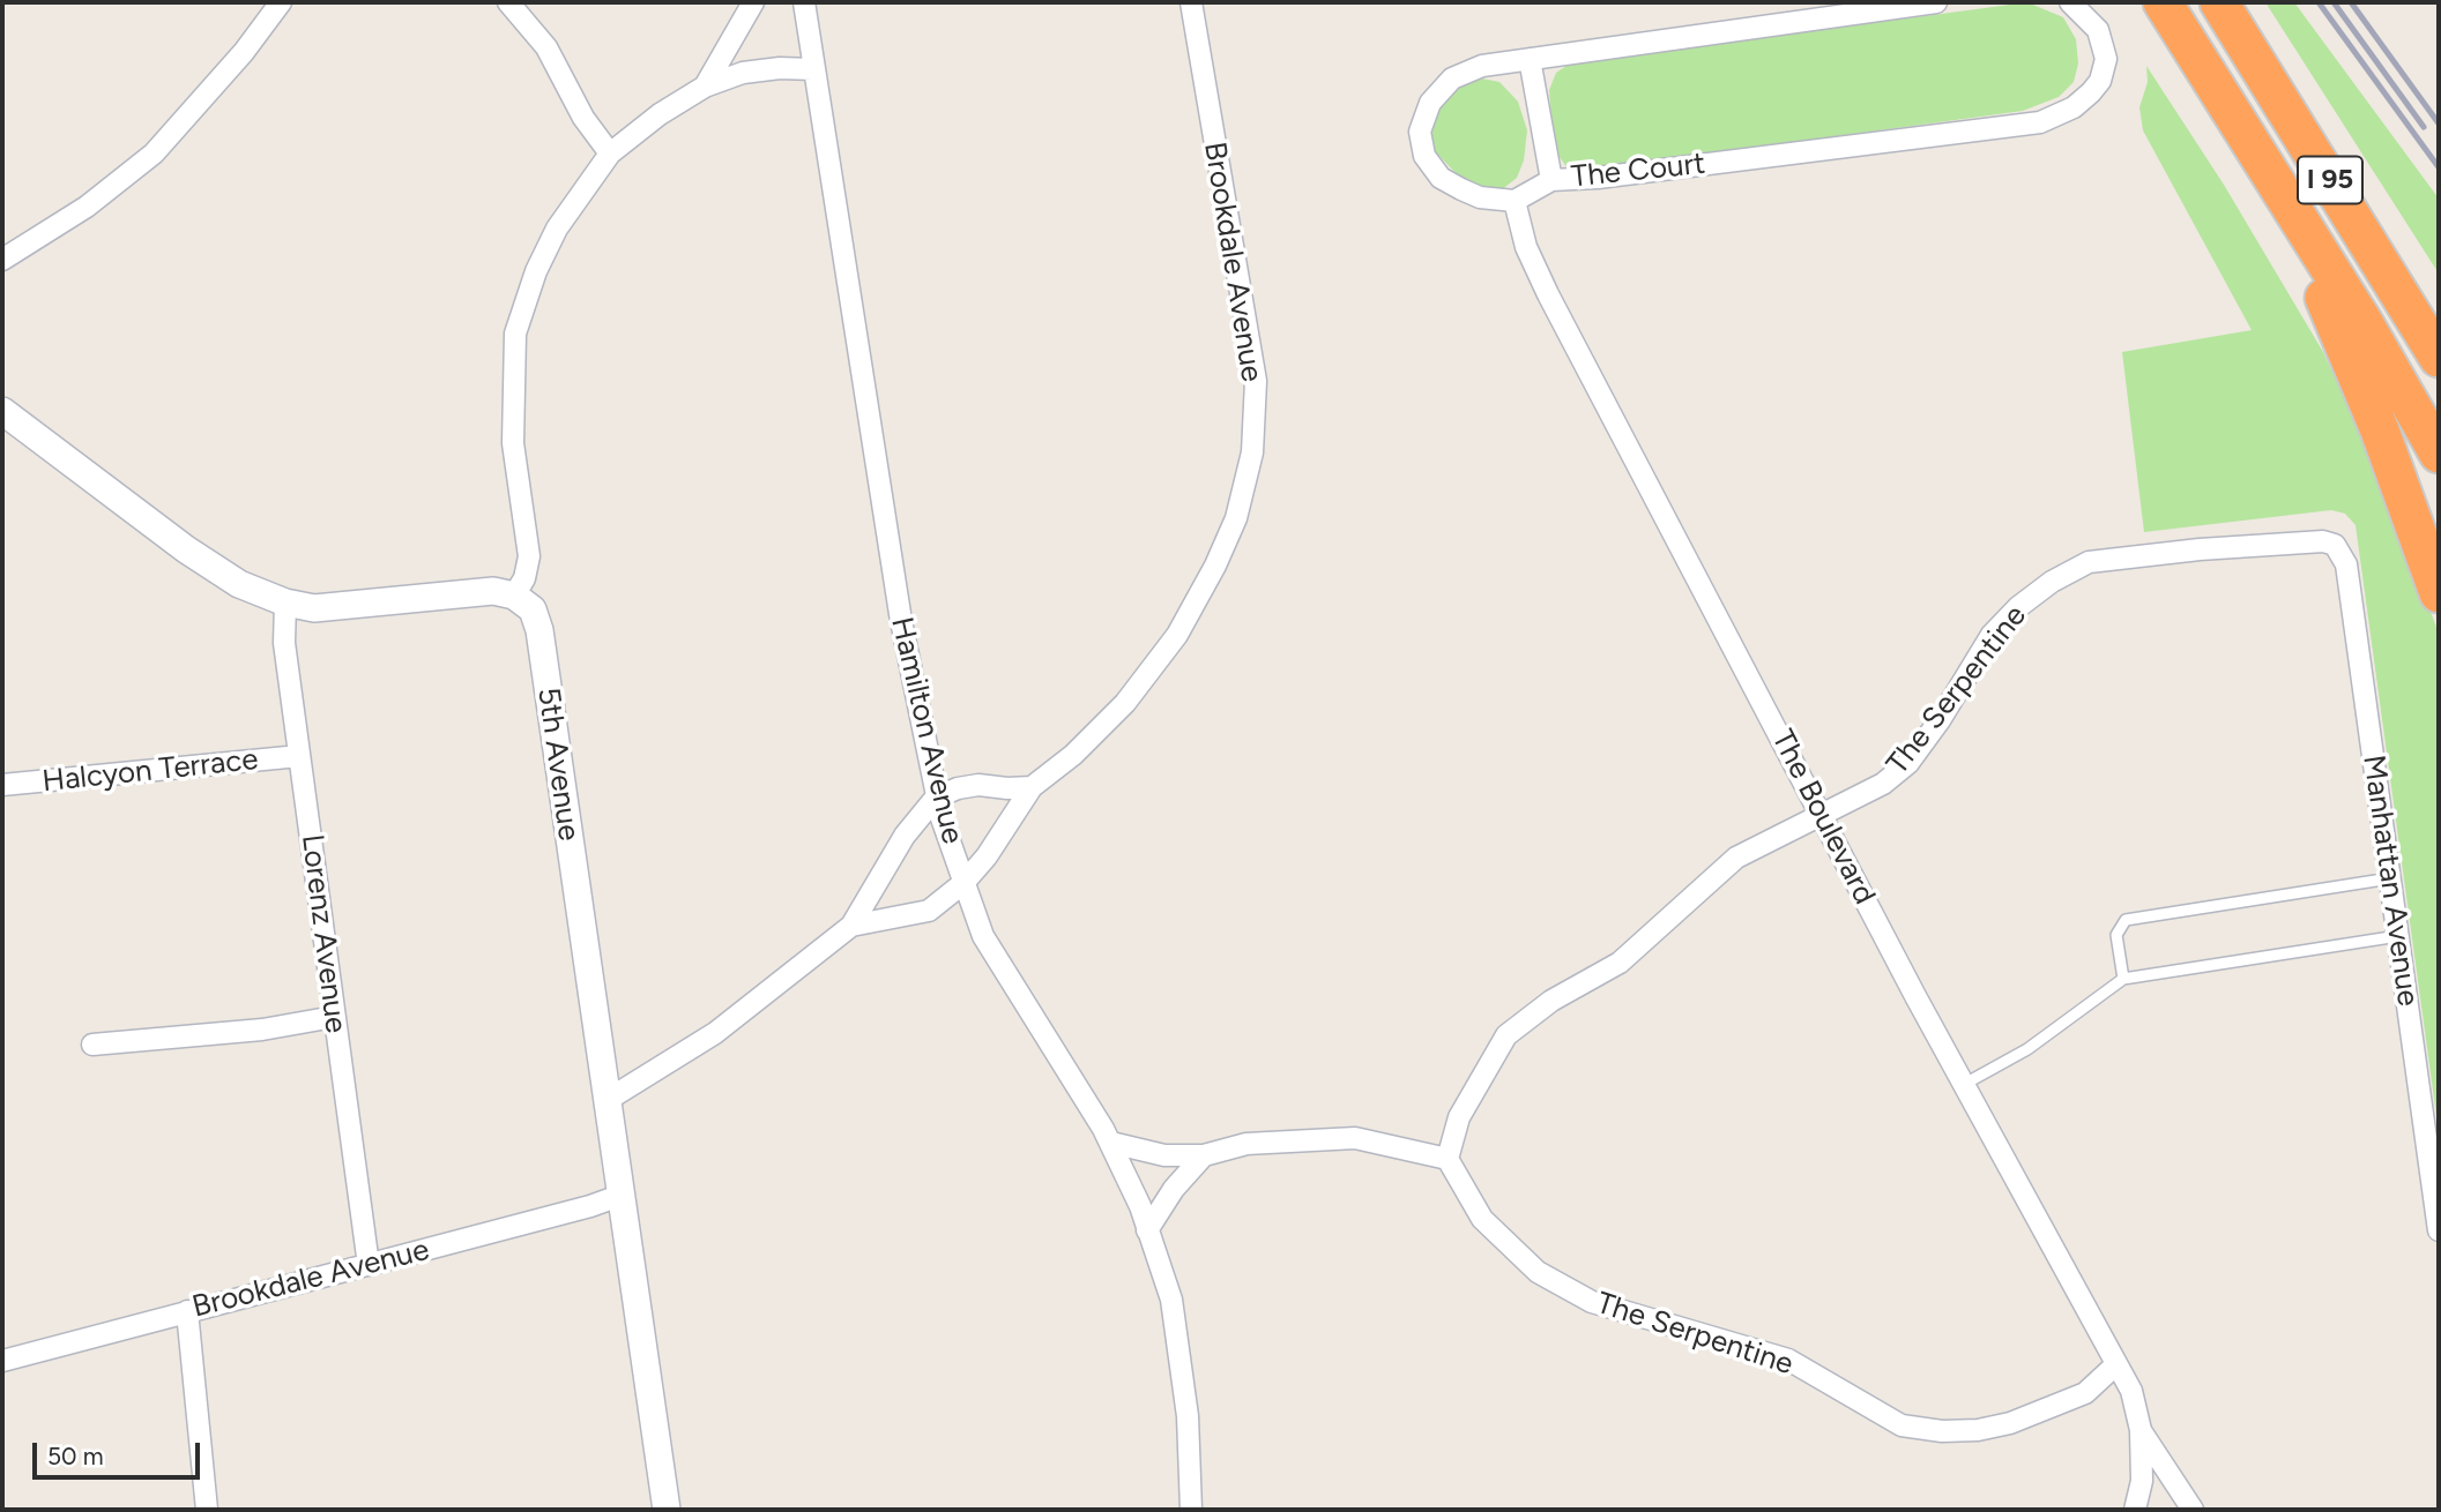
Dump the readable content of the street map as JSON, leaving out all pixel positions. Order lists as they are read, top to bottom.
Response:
{
  "streets": {
    "highway": ["I 95"],
    "street": [
      "The Court",
      "Brookdale Avenue",
      "The Serpentine",
      "Hamilton Avenue",
      "5th Avenue",
      "Halcyon Terrace",
      "The Boulevard",
      "Manhattan Avenue",
      "Lorenz Avenue"
    ]
  },
  "crossings": [
    ["The Court", "The Boulevard"],
    ["Brookdale Avenue", "Hamilton Avenue"],
    ["Brookdale Avenue", "5th Avenue"],
    ["Brookdale Avenue", "Lorenz Avenue"],
    ["The Serpentine", "The Boulevard"],
    ["The Serpentine", "Manhattan Avenue"],
    ["Halcyon Terrace", "Lorenz Avenue"]
  ],
  "scale_bar": "50 m"
}
